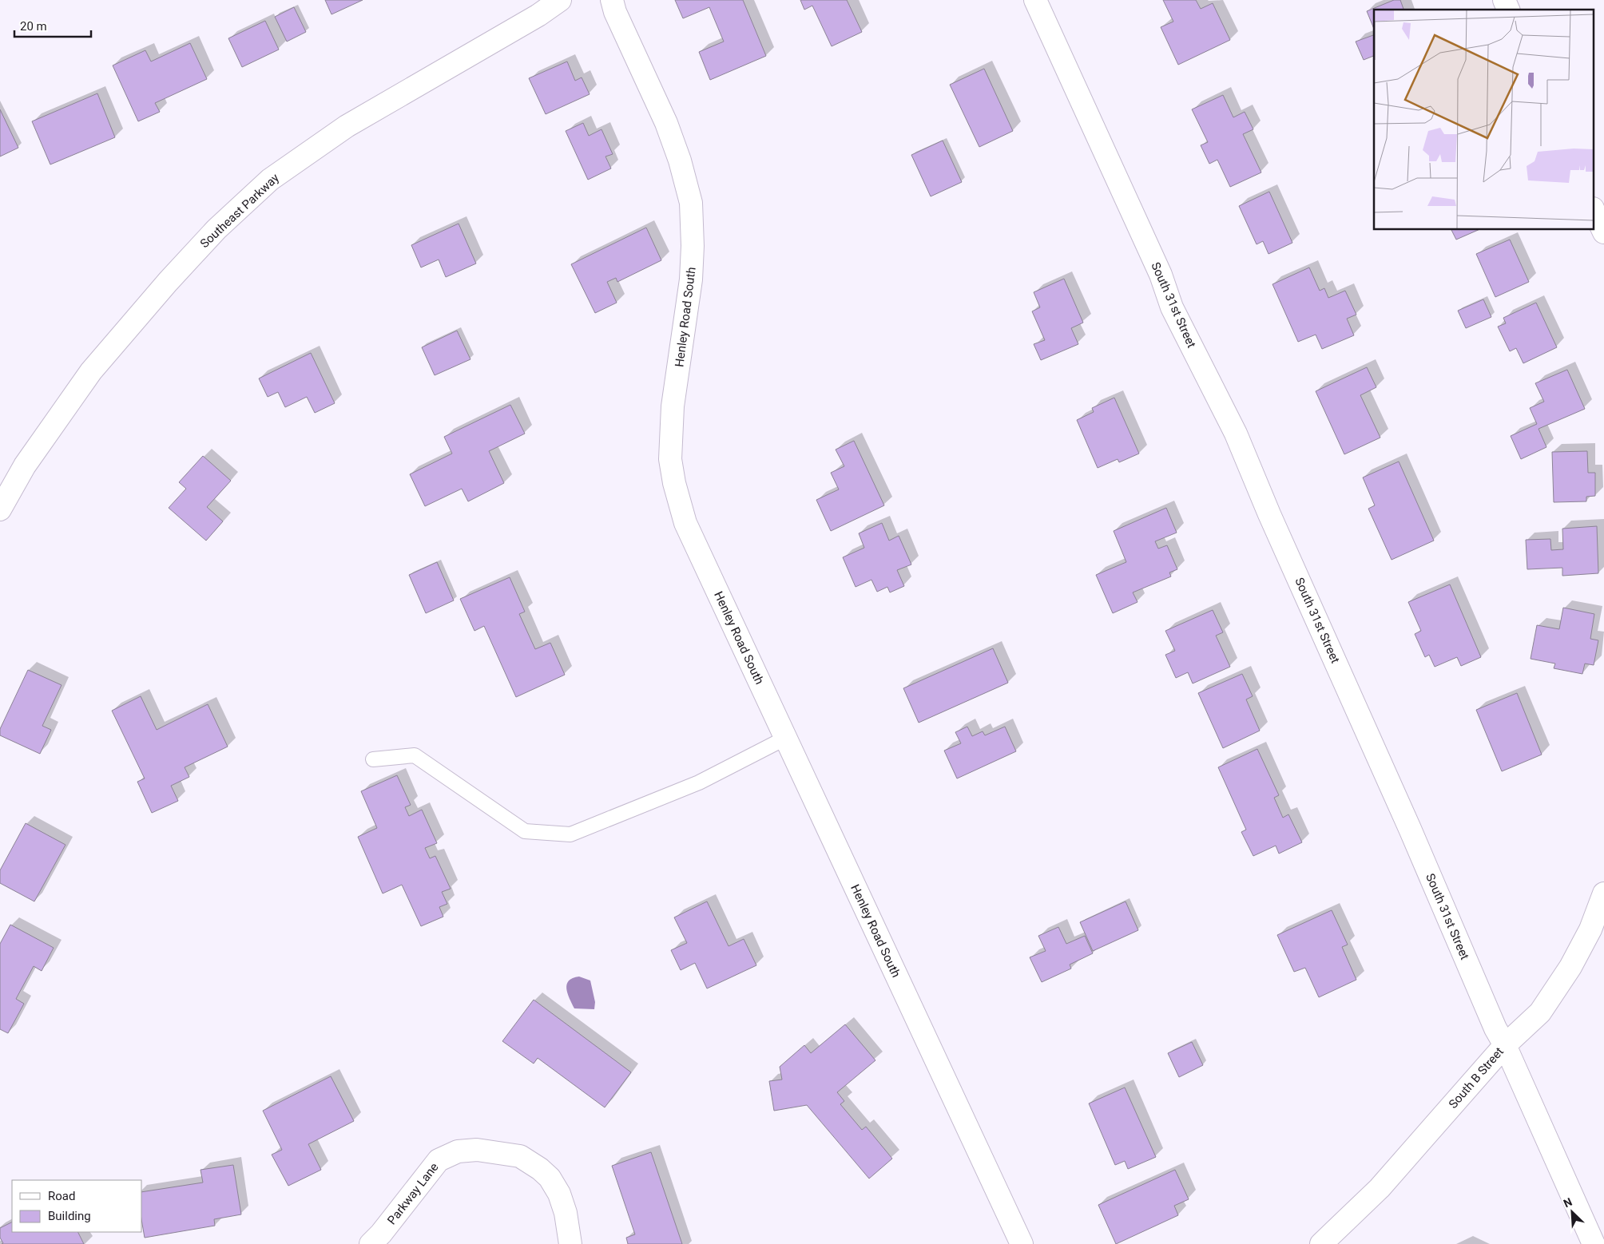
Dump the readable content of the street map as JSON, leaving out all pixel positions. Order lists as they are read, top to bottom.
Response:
{
  "streets": {
    "street": [
      "Southeast Parkway",
      "South 31st Street",
      "Henley Road South",
      "South B Street",
      "Parkway Lane"
    ]
  },
  "crossings": [
    ["South 31st Street", "South B Street"]
  ],
  "legend": ["Road", "Building"],
  "scale_bar": "20 m",
  "north": "top left"
}
